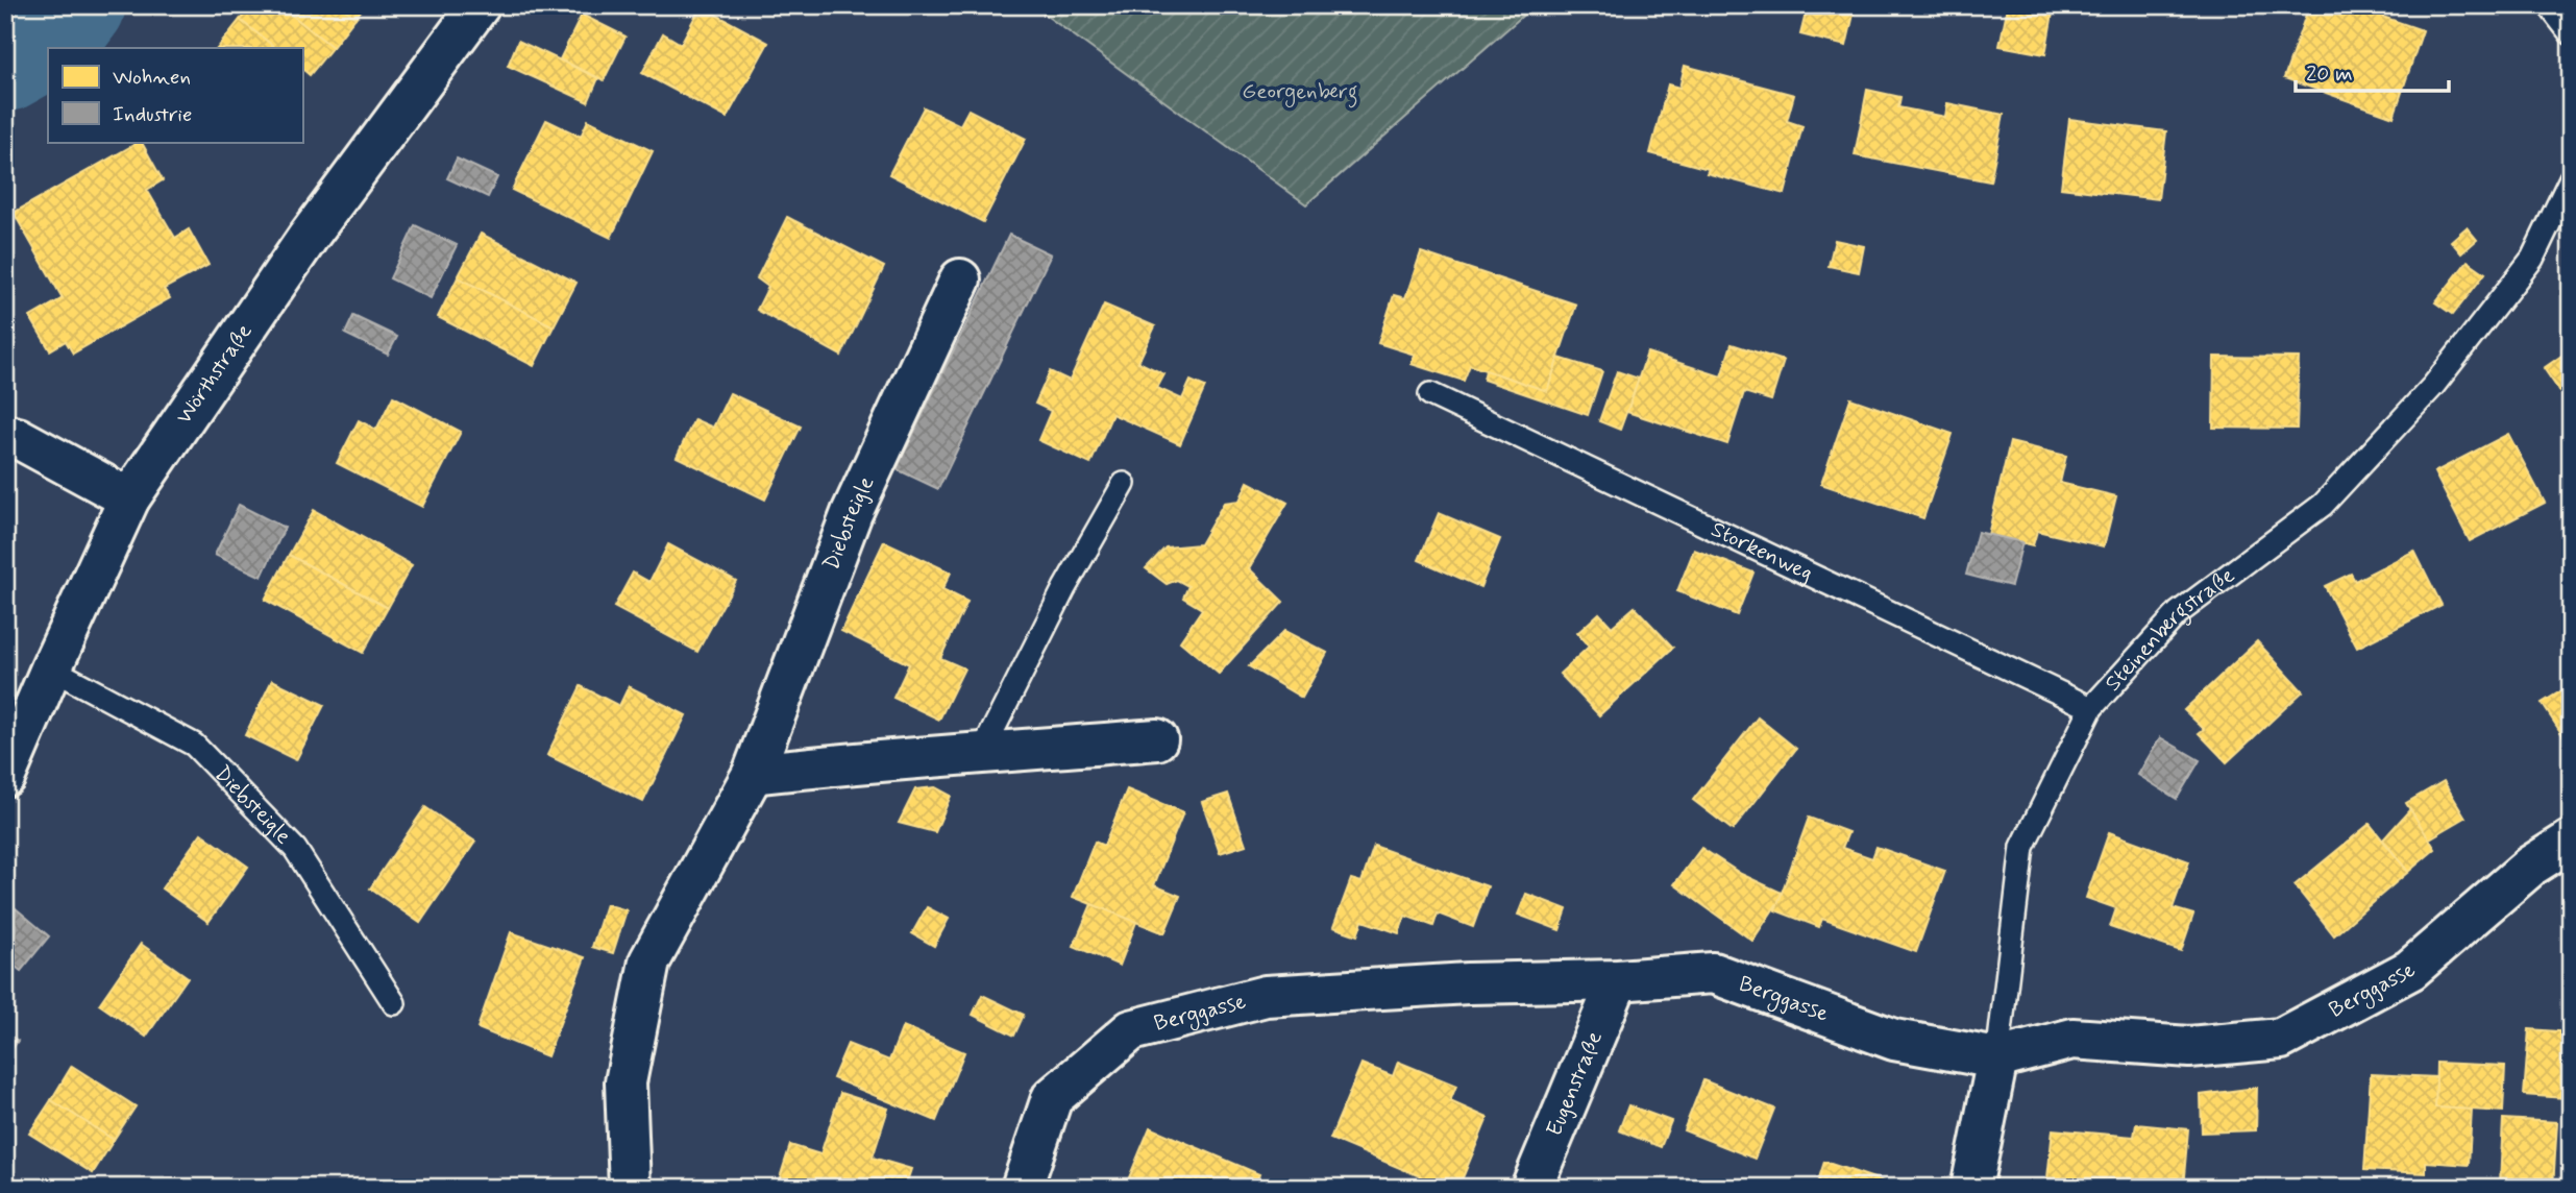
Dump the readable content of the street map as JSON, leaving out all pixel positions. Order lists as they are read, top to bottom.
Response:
{
  "streets": {
    "street": [
      "Wörthstraße",
      "Diebsteigle",
      "Steinenbergstraße",
      "Berggasse",
      "Eugenstraße"
    ],
    "lane": ["Storkenweg"]
  },
  "crossings": [
    ["Wörthstraße", "Diebsteigle"],
    ["Storkenweg", "Steinenbergstraße"],
    ["Steinenbergstraße", "Berggasse"],
    ["Berggasse", "Eugenstraße"]
  ],
  "parks": ["Georgenberg"],
  "legend": ["Wohnen", "Industrie"],
  "scale_bar": "20 m"
}
